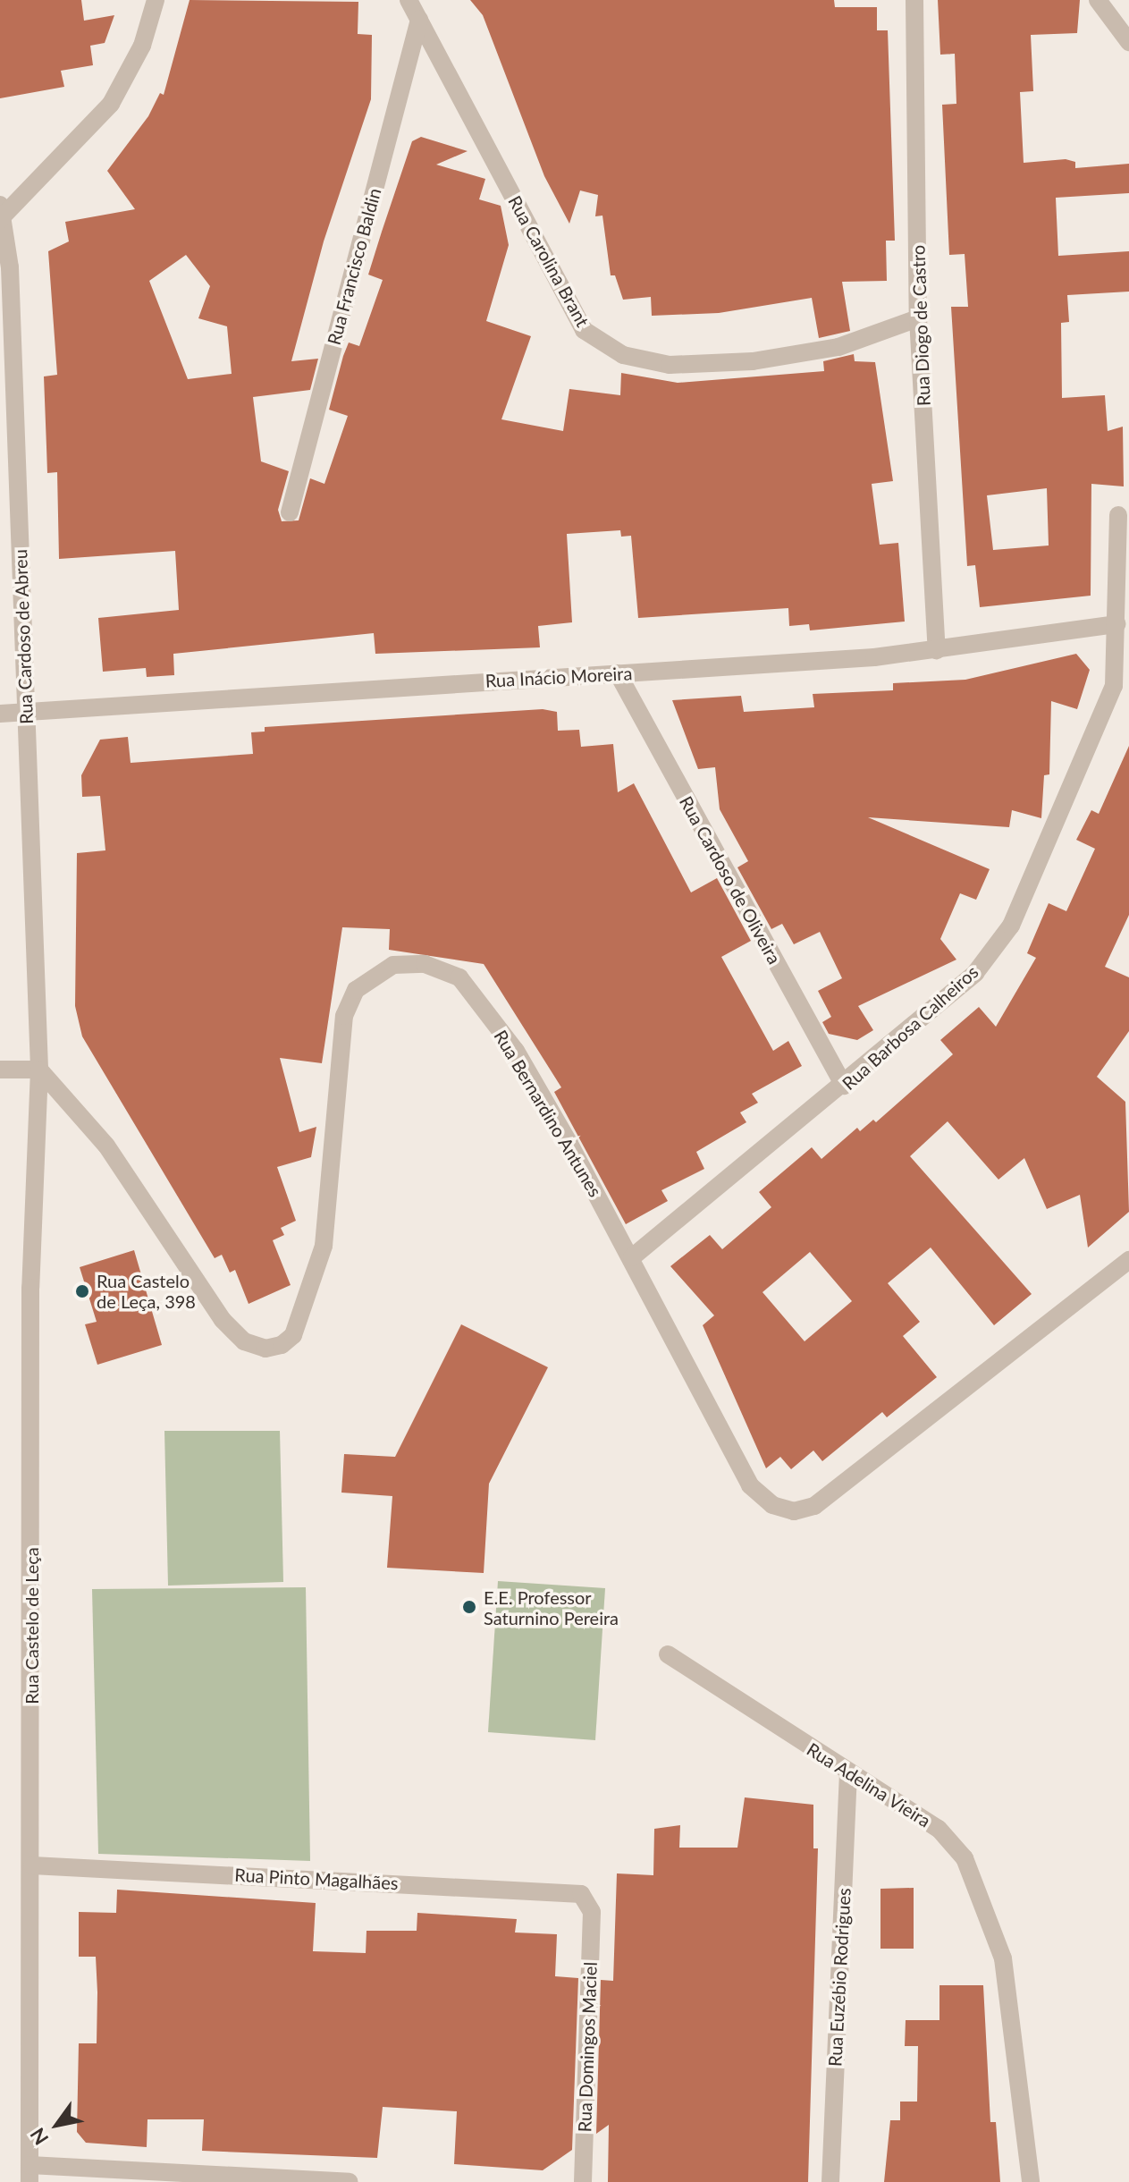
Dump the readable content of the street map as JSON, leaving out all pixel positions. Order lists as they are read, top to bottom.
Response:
{
  "streets": {
    "street": [
      "Rua Carolina Brant",
      "Rua Francisco Baldin",
      "Rua Diogo de Castro",
      "Rua Cardoso de Abreu",
      "Rua Inácio Moreira",
      "Rua Cardoso de Oliveira",
      "Rua Barbosa Calheiros",
      "Rua Bernardino Antunes",
      "Rua Castelo de Leça",
      "Rua Adelina Vieira",
      "Rua Pinto Magalhães",
      "Rua Euzébio Rodrigues",
      "Rua Domingos Maciel"
    ]
  },
  "crossings": [
    ["Rua Carolina Brant", "Rua Francisco Baldin"],
    ["Rua Carolina Brant", "Rua Diogo de Castro"],
    ["Rua Diogo de Castro", "Rua Inácio Moreira"],
    ["Rua Cardoso de Abreu", "Rua Inácio Moreira"],
    ["Rua Cardoso de Abreu", "Rua Bernardino Antunes"],
    ["Rua Cardoso de Abreu", "Rua Castelo de Leça"],
    ["Rua Inácio Moreira", "Rua Cardoso de Oliveira"],
    ["Rua Inácio Moreira", "Rua Barbosa Calheiros"],
    ["Rua Cardoso de Oliveira", "Rua Barbosa Calheiros"],
    ["Rua Barbosa Calheiros", "Rua Bernardino Antunes"],
    ["Rua Bernardino Antunes", "Rua Castelo de Leça"],
    ["Rua Castelo de Leça", "Rua Pinto Magalhães"],
    ["Rua Adelina Vieira", "Rua Euzébio Rodrigues"],
    ["Rua Pinto Magalhães", "Rua Domingos Maciel"]
  ],
  "places": ["Rua Castelo de Leça, 398", "E.E. Professor Saturnino Pereira"],
  "north": "bottom left"
}
